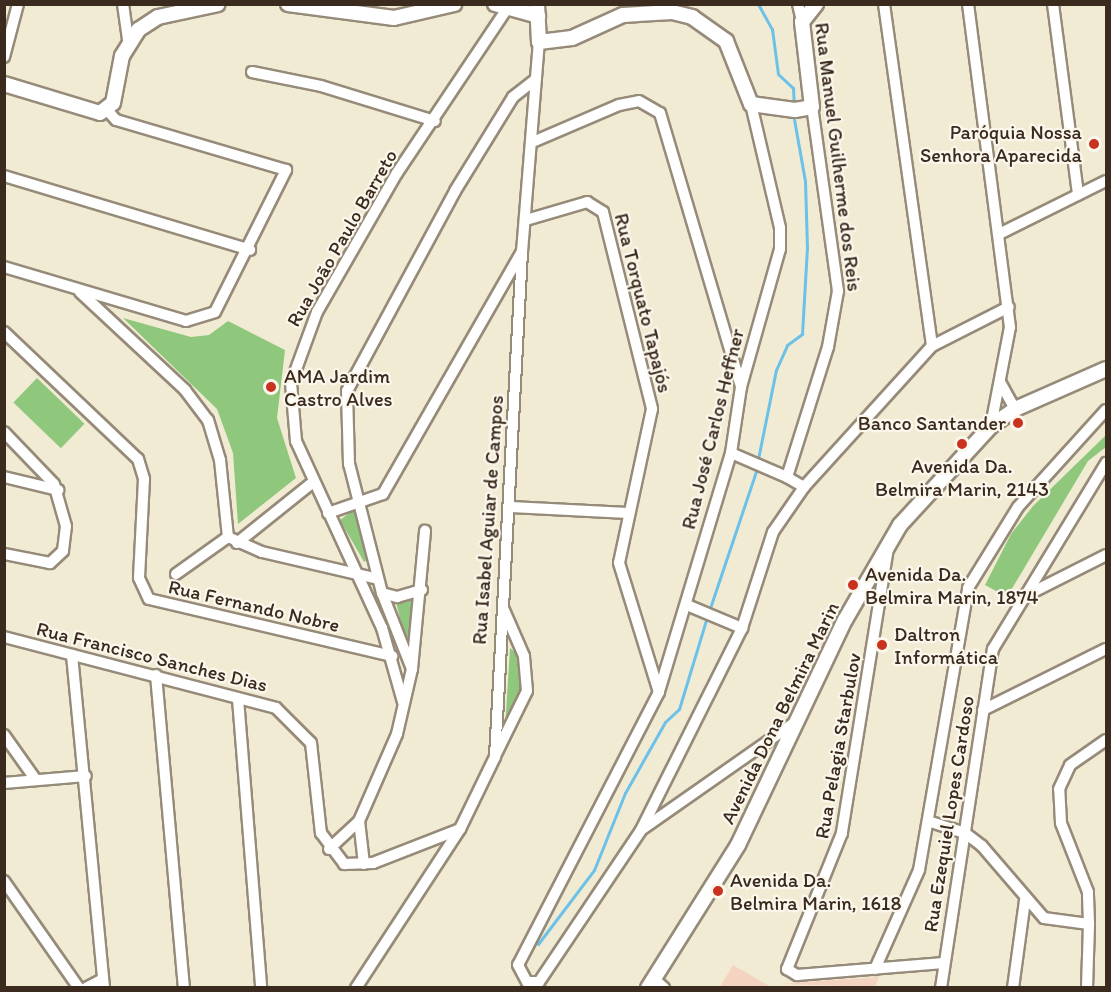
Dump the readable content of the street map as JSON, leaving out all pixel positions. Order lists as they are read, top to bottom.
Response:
{
  "streets": {
    "main road": [
      "Rua Manuel Guilherme dos Reis",
      "Rua José Carlos Heffner",
      "Rua Isabel Aguiar de Campos",
      "Avenida Dona Belmira Marin"
    ],
    "street": [
      "Rua João Paulo Barreto",
      "Rua Torquato Tapajós",
      "Rua Fernando Nobre",
      "Rua Francisco Sanches Dias",
      "Rua Pelagia Starbulov",
      "Rua Ezequiel Lopes Cardoso"
    ]
  },
  "crossings": [
    ["Rua João Paulo Barreto", "Rua Fernando Nobre"],
    ["Rua Torquato Tapajós", "Rua José Carlos Heffner"],
    ["Rua Torquato Tapajós", "Rua Isabel Aguiar de Campos"],
    ["Rua José Carlos Heffner", "Rua Isabel Aguiar de Campos"],
    ["Avenida Dona Belmira Marin", "Rua Pelagia Starbulov"],
    ["Rua Pelagia Starbulov", "Rua Ezequiel Lopes Cardoso"]
  ],
  "places": [
    "Paróquia Nossa Senhora Aparecida",
    "AMA Jardim Castro Alves",
    "Banco Santander",
    "Avenida Da. Belmira Marin, 2143",
    "Avenida Da. Belmira Marin, 1874",
    "Daltron Informática",
    "Avenida Da. Belmira Marin, 1618"
  ]
}
